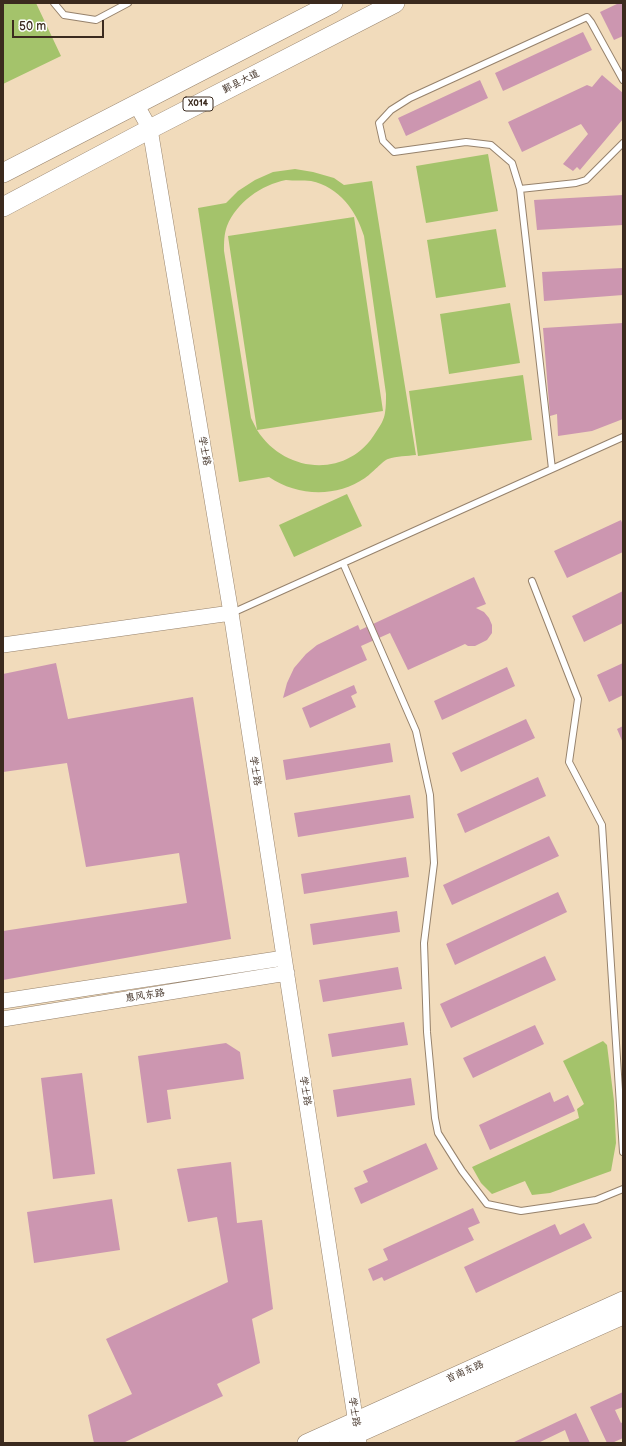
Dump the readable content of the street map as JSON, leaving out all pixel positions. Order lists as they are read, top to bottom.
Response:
{
  "streets": {
    "main road": ["鄞县大道", "X014", "首南东路"],
    "street": ["学士路", "惠风东路"]
  },
  "crossings": [
    ["鄞县大道", "学士路"],
    ["学士路", "惠风东路"],
    ["学士路", "首南东路"]
  ],
  "scale_bar": "50 m"
}
